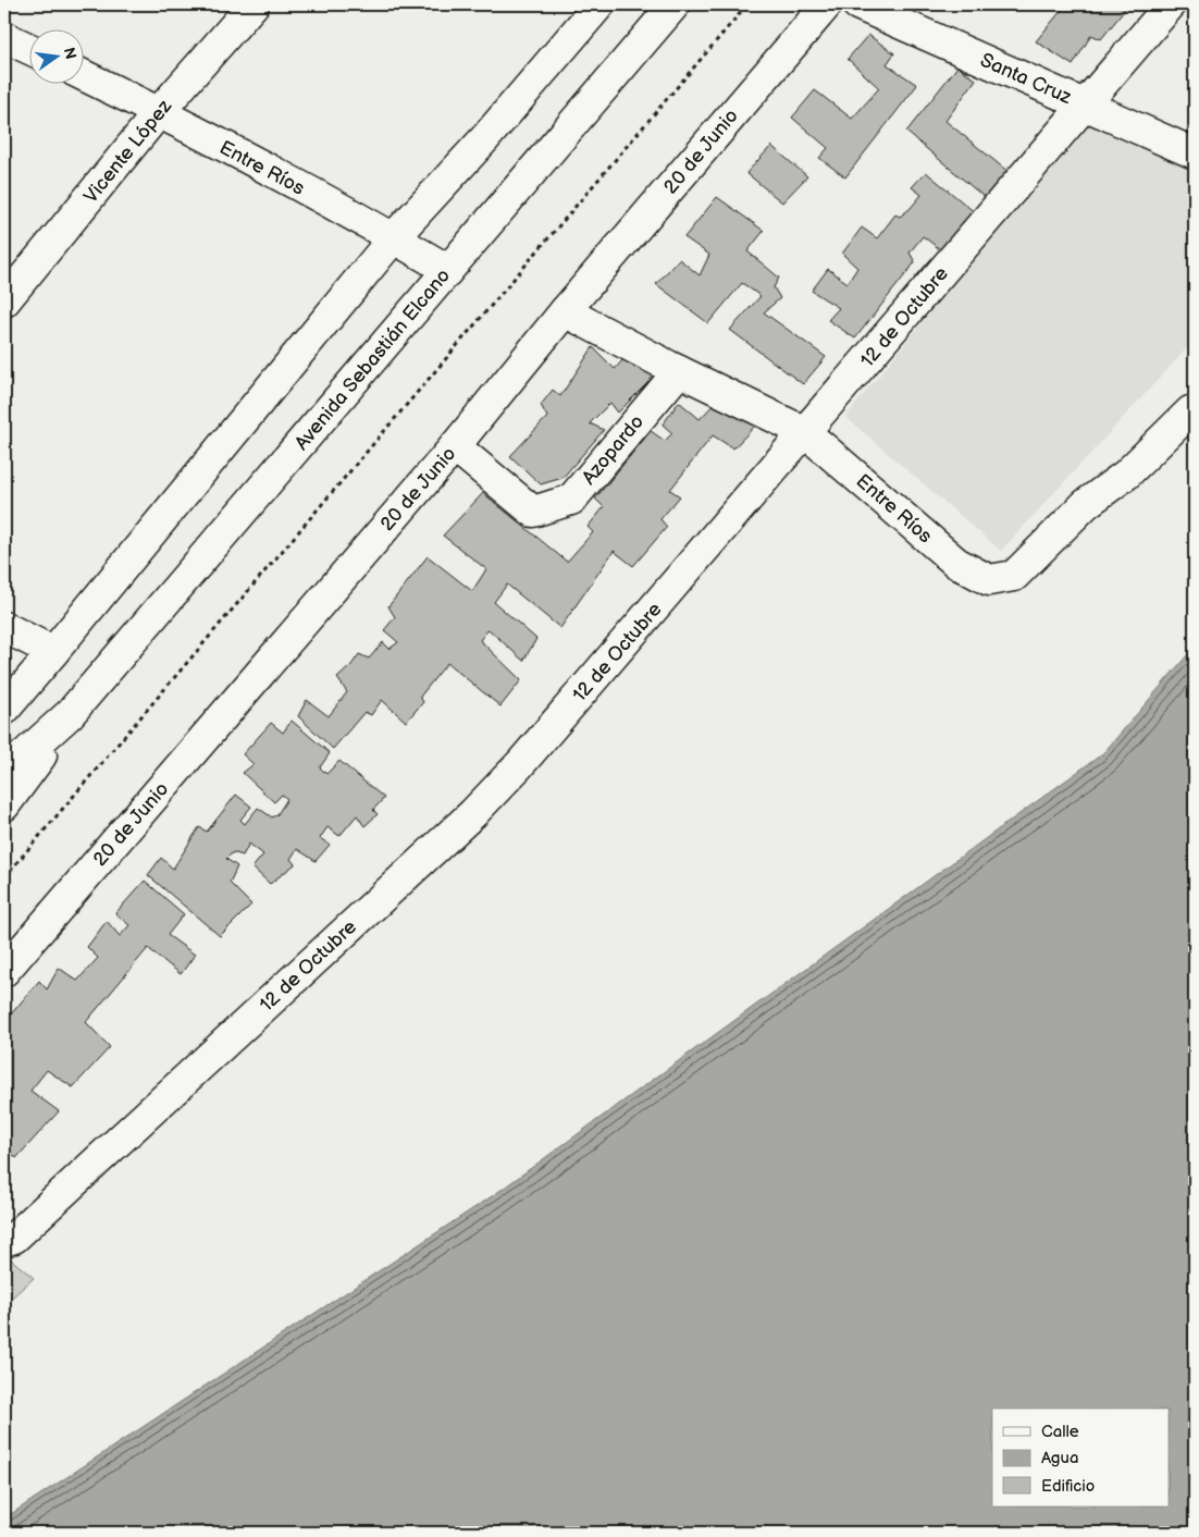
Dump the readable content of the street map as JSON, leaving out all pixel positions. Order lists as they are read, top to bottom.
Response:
{
  "streets": {
    "street": [
      "Santa Cruz",
      "Vicente López",
      "20 de Junio",
      "Entre Ríos",
      "12 de Octubre",
      "Avenida Sebastián Elcano",
      "Azopardo"
    ]
  },
  "crossings": [
    ["Santa Cruz", "12 de Octubre"],
    ["Vicente López", "Entre Ríos"],
    ["20 de Junio", "Entre Ríos"],
    ["20 de Junio", "Azopardo"],
    ["Entre Ríos", "12 de Octubre"],
    ["Entre Ríos", "Avenida Sebastián Elcano"],
    ["Entre Ríos", "Azopardo"]
  ],
  "legend": ["Calle", "Agua", "Edificio"],
  "north": "right"
}
